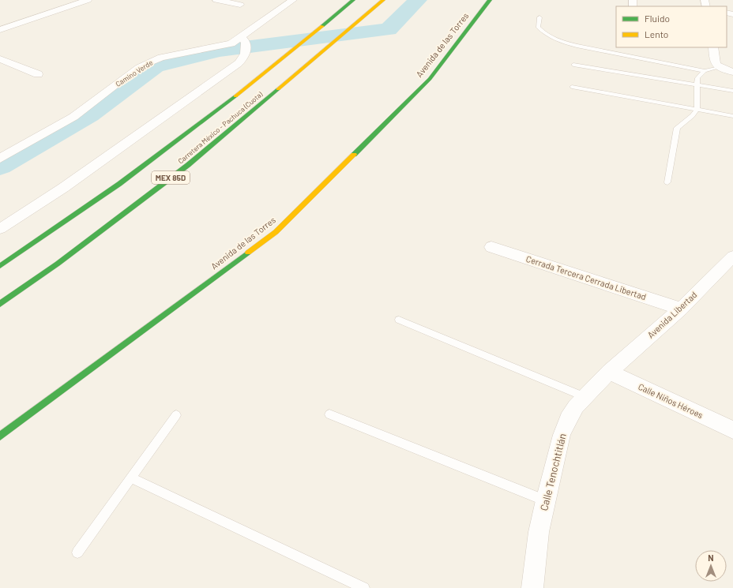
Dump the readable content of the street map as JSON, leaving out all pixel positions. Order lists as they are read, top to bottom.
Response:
{
  "streets": {
    "main road": ["Avenida de las Torres", "Carretera México - Pachuca (Cuota)", "MEX 85D"],
    "street": [
      "Camino Verde",
      "Cerrada Tercera Cerrada Libertad",
      "Avenida Libertad",
      "Calle Niños Héroes",
      "Calle Tenochtitlán"
    ]
  },
  "crossings": [
    ["Cerrada Tercera Cerrada Libertad", "Avenida Libertad"],
    ["Avenida Libertad", "Calle Niños Héroes"],
    ["Avenida Libertad", "Calle Tenochtitlán"],
    ["Calle Niños Héroes", "Calle Tenochtitlán"]
  ],
  "legend": ["Fluido", "Lento"],
  "north": "top"
}
